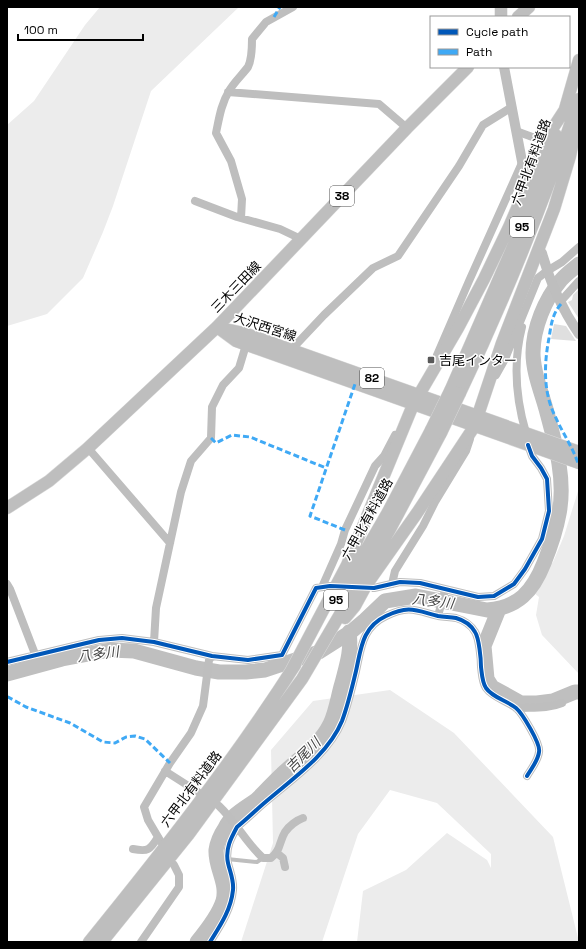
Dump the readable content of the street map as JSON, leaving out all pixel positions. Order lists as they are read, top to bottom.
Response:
{
  "streets": {
    "main road": [
      "六甲北有料道路",
      "38",
      "95",
      "三木三田線",
      "大沢西宮線",
      "82"
    ]
  },
  "crossings": [
    ["六甲北有料道路", "95"],
    ["95", "大沢西宮線"],
    ["三木三田線", "大沢西宮線"]
  ],
  "water": ["八多川", "吉尾川"],
  "places": {
    "transit": ["吉尾インター"]
  },
  "legend": ["Cycle path", "Path"],
  "scale_bar": "100 m"
}
